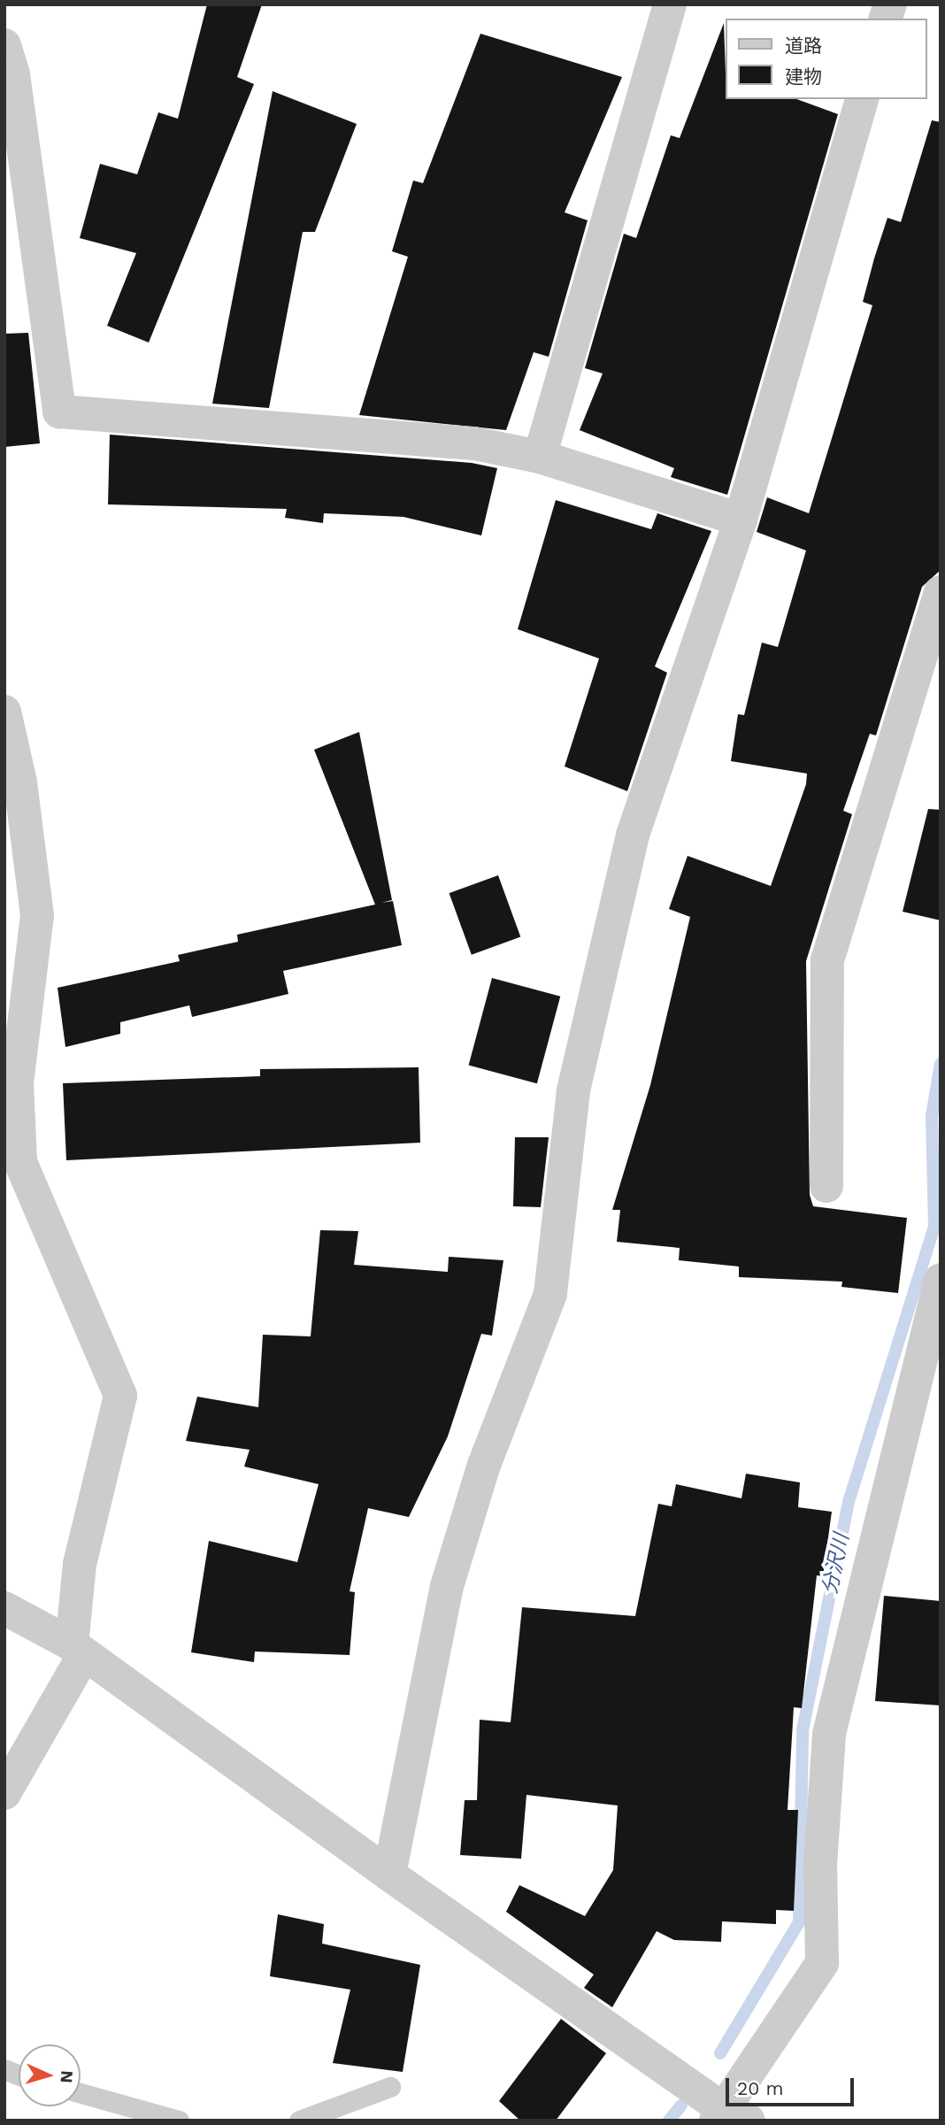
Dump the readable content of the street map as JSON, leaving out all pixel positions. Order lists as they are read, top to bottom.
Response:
{
  "water": ["分沢川"],
  "legend": ["道路", "建物"],
  "scale_bar": "20 m",
  "north": "right"
}
